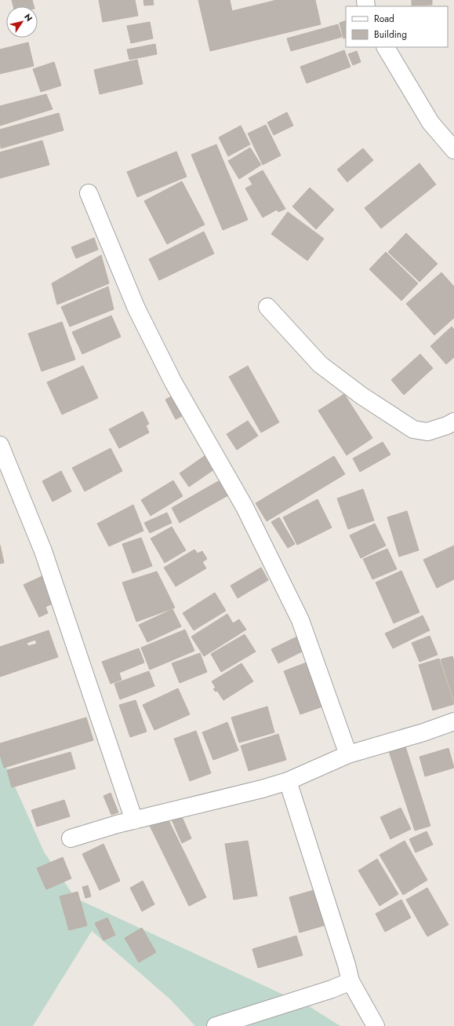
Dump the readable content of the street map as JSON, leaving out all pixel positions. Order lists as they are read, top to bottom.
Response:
{
  "legend": ["Road", "Building"],
  "north": "top right"
}
